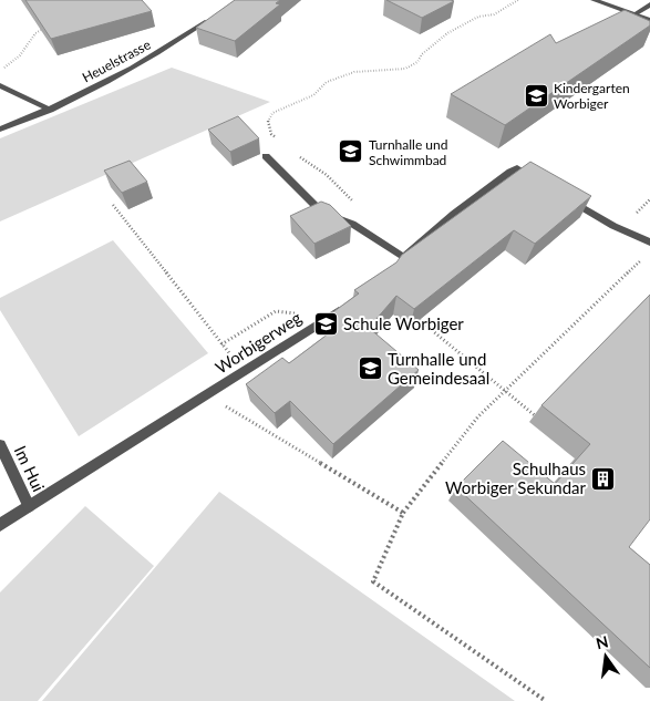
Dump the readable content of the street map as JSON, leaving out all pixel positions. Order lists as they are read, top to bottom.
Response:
{
  "streets": {
    "street": ["Heuelstrasse", "Worbigerweg", "Im Hui"]
  },
  "crossings": [
    ["Worbigerweg", "Im Hui"]
  ],
  "places": {
    "school or university": [
      "Kindergarten Worbiger",
      "Turnhalle und Schwimmbad",
      "Schule Worbiger",
      "Turnhalle und Gemeindesaal"
    ],
    "building": ["Schulhaus Worbiger Sekundar"]
  },
  "north": "top"
}
